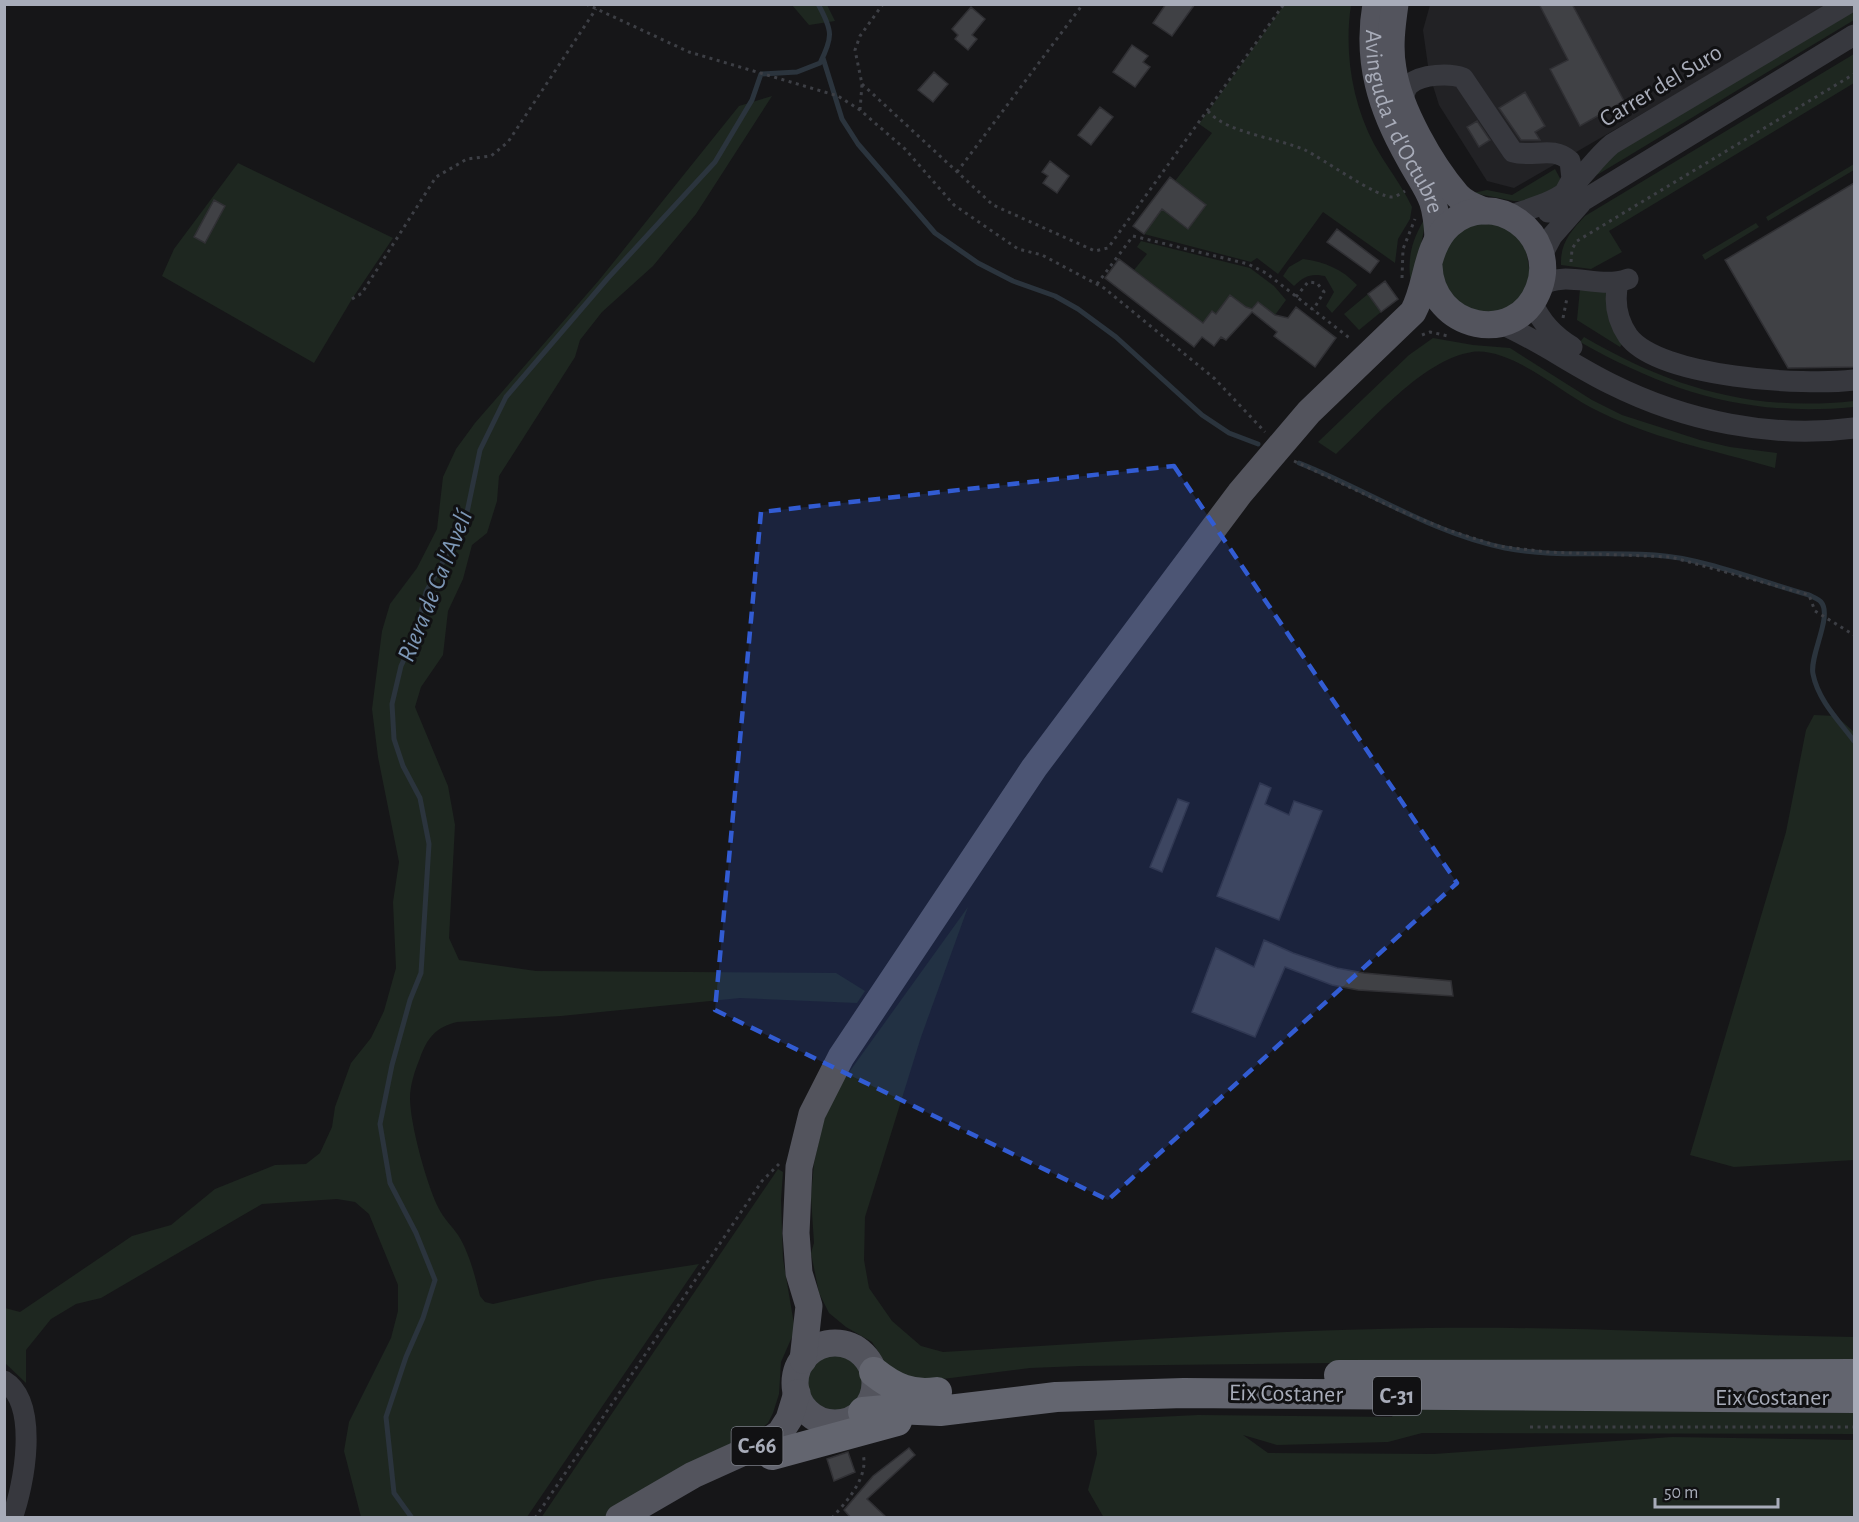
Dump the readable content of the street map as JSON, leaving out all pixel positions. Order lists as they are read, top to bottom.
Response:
{
  "streets": {
    "highway": ["Eix Costaner", "C-31"],
    "main road": ["Avinguda 1 d'Octubre", "C-66"],
    "street": ["Carrer del Suro"]
  },
  "crossings": [
    ["Carrer del Suro", "Avinguda 1 d'Octubre"],
    ["Carrer del Suro", "C-31"],
    ["Avinguda 1 d'Octubre", "C-31"],
    ["Eix Costaner", "C-31"],
    ["Eix Costaner", "C-66"],
    ["C-31", "C-66"]
  ],
  "water": ["Riera de Ca l'Avelí"],
  "scale_bar": "50 m"
}
